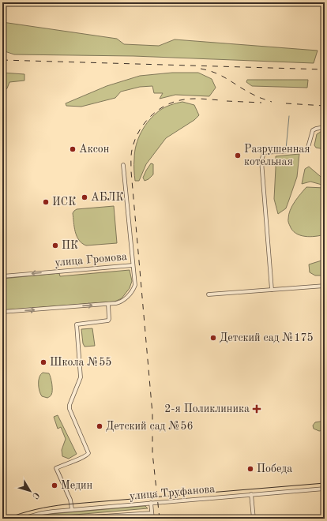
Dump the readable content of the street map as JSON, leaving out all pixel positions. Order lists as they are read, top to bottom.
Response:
{
  "streets": {
    "street": ["улица Громова", "улица Труфанова"]
  },
  "places": {
    "other": [
      "Аксон",
      "Разрушенная котельная",
      "АБЛК",
      "ИСК",
      "ПК",
      "Детский сад №175",
      "Школа №55",
      "Детский сад №56",
      "Победа",
      "Медин"
    ],
    "health": ["2-я Поликлиника"]
  },
  "north": "bottom right"
}
